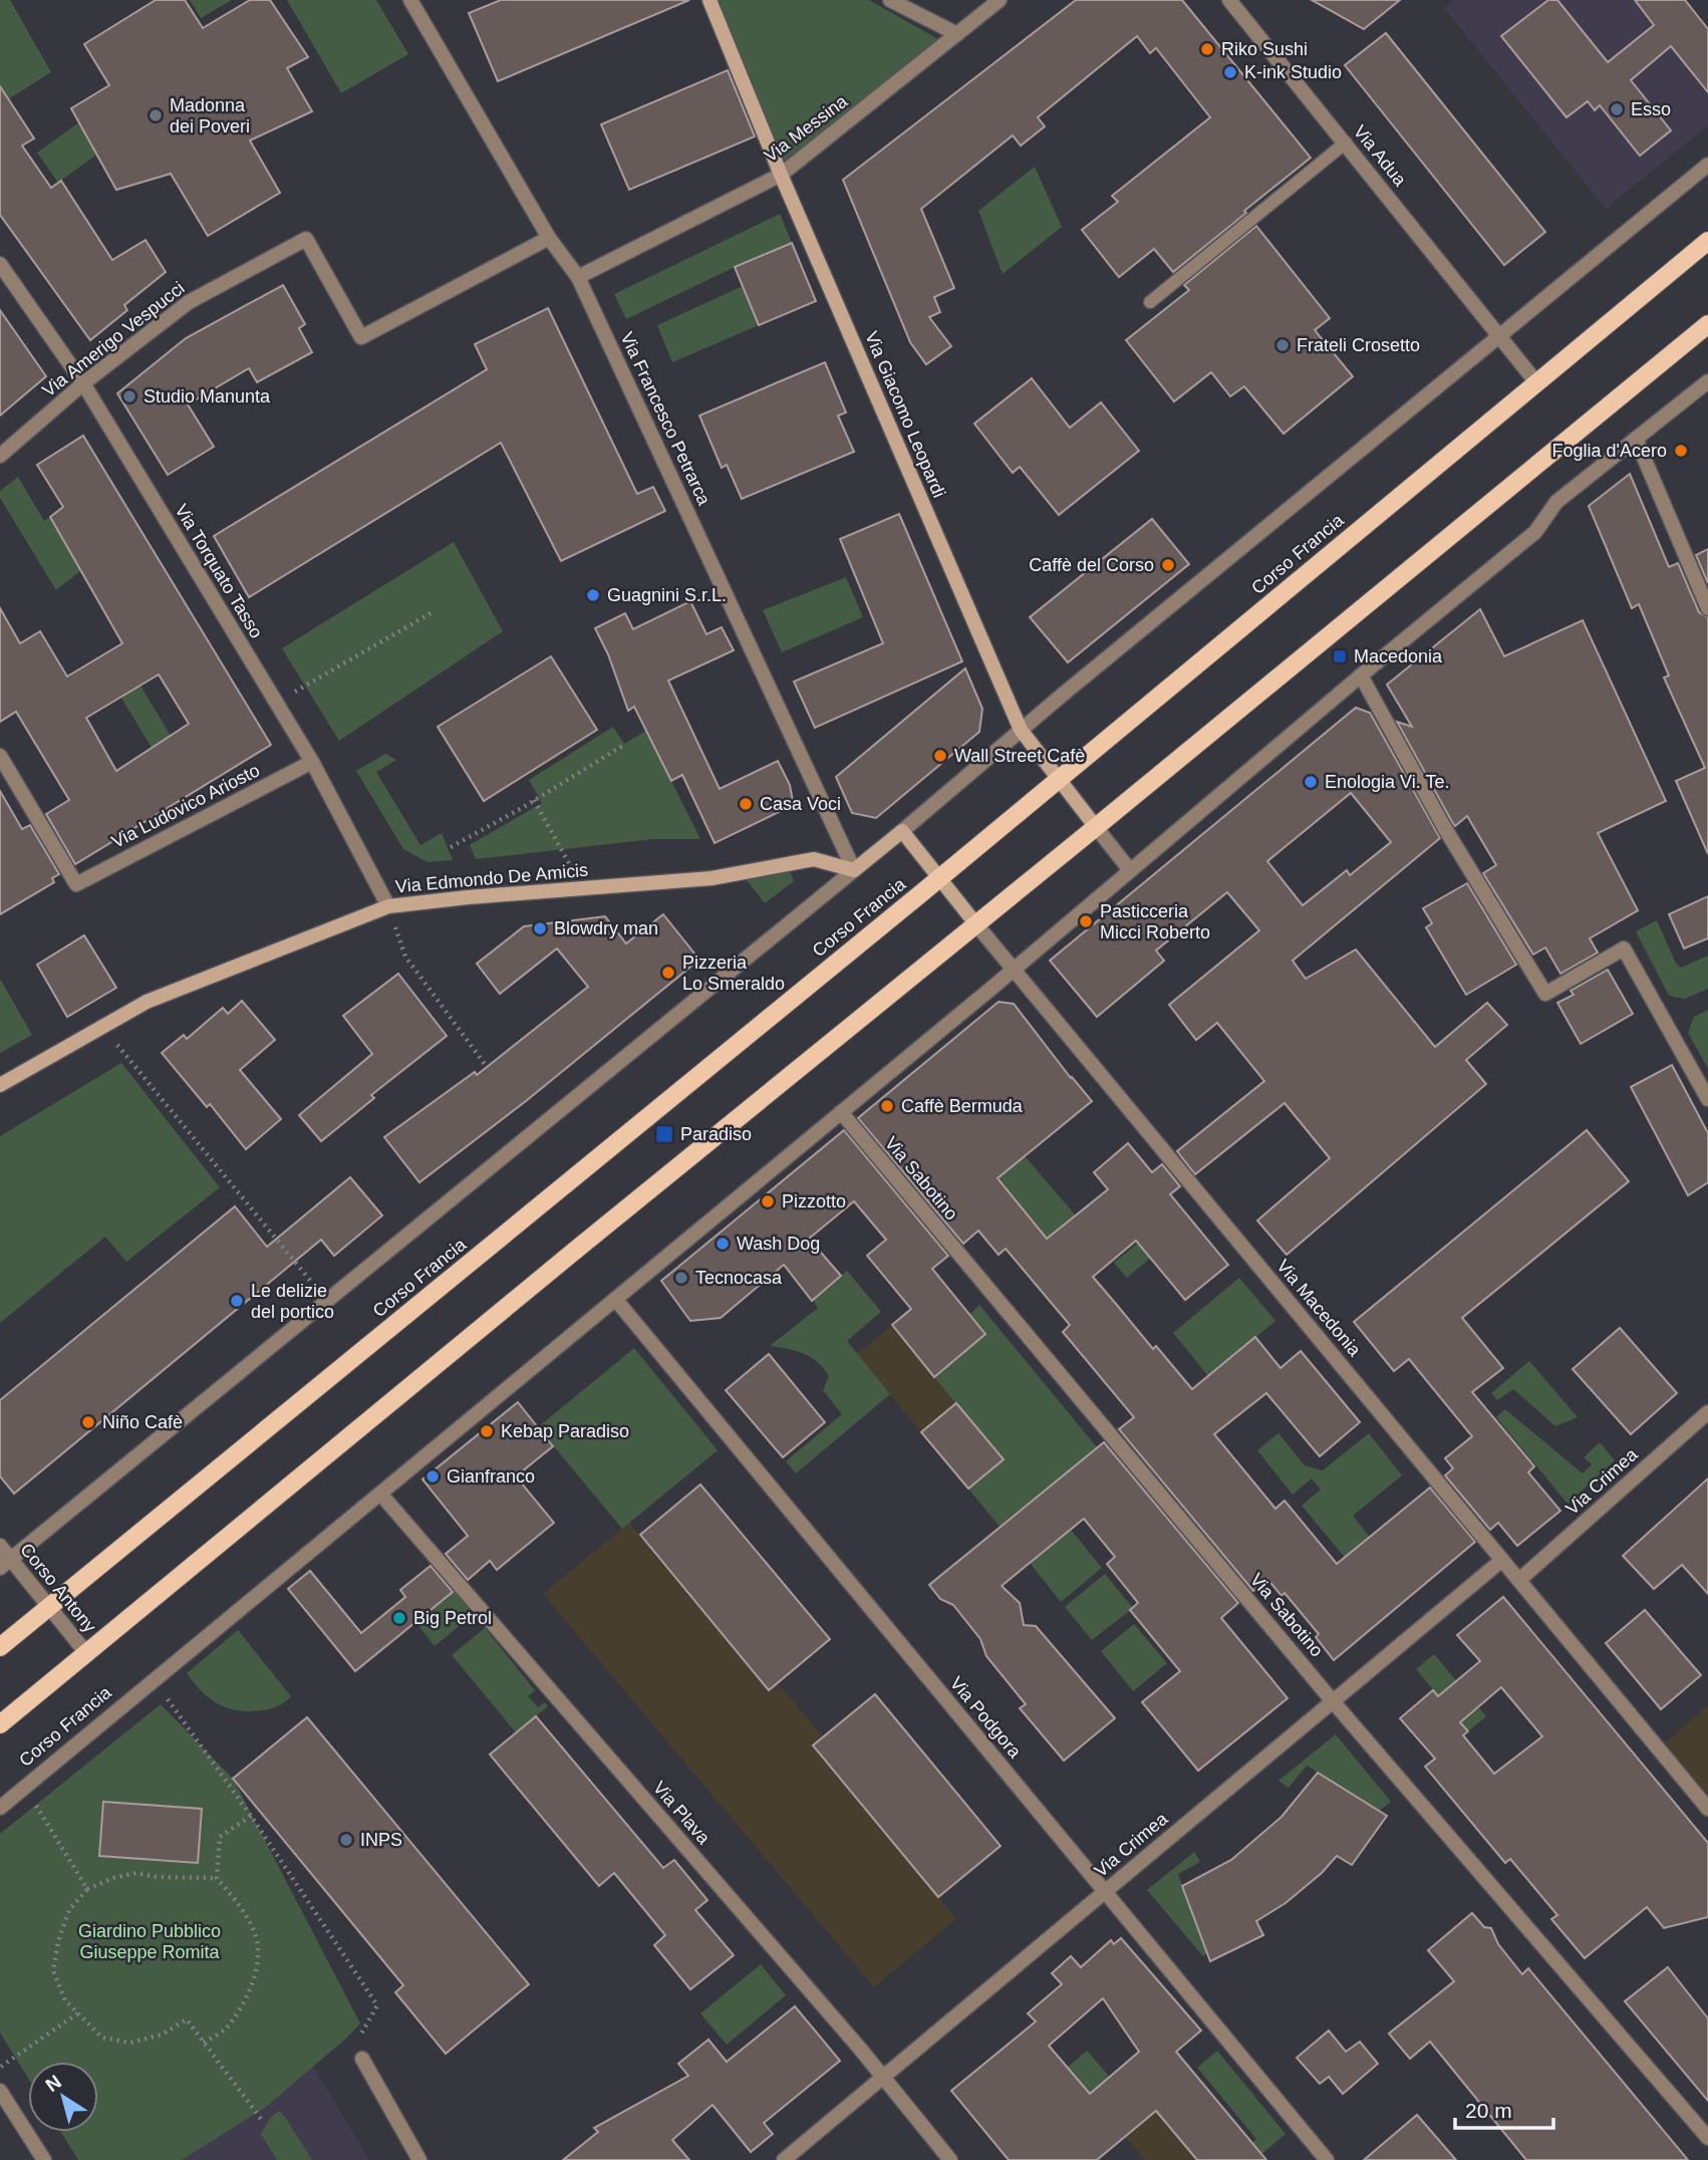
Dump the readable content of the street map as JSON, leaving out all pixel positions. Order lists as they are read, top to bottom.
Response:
{
  "streets": {
    "main road": ["Corso Francia"],
    "street": [
      "Via Messina",
      "Via Adua",
      "Via Amerigo Vespucci",
      "Via Giacomo Leopardi",
      "Via Francesco Petrarca",
      "Via Torquato Tasso",
      "Via Ludovico Ariosto",
      "Via Edmondo De Amicis",
      "Via Sabotino",
      "Via Macedonia",
      "Via Crimea",
      "Corso Antony",
      "Via Podgora",
      "Via Plava"
    ]
  },
  "crossings": [
    ["Via Messina", "Via Giacomo Leopardi"],
    ["Via Messina", "Via Francesco Petrarca"],
    ["Via Adua", "Corso Francia"],
    ["Via Amerigo Vespucci", "Via Francesco Petrarca"],
    ["Via Amerigo Vespucci", "Via Torquato Tasso"],
    ["Via Giacomo Leopardi", "Corso Francia"],
    ["Via Francesco Petrarca", "Via Edmondo De Amicis"],
    ["Corso Francia", "Via Sabotino"],
    ["Corso Francia", "Via Macedonia"],
    ["Corso Francia", "Corso Antony"],
    ["Corso Francia", "Via Podgora"],
    ["Corso Francia", "Via Plava"],
    ["Via Torquato Tasso", "Via Ludovico Ariosto"],
    ["Via Torquato Tasso", "Via Edmondo De Amicis"],
    ["Via Sabotino", "Via Crimea"],
    ["Via Macedonia", "Via Crimea"],
    ["Via Crimea", "Via Podgora"],
    ["Via Crimea", "Via Plava"]
  ],
  "parks": ["Giardino Pubblico Giuseppe Romita"],
  "places": {
    "other": [
      "Riko Sushi",
      "K-ink Studio",
      "Esso",
      "Madonna dei Poveri",
      "Frateli Crosetto",
      "Studio Manunta",
      "Foglia d'Acero",
      "Caffè del Corso",
      "Guagnini S.r.L.",
      "Wall Street Cafè",
      "Enologia Vi. Te.",
      "Casa Voci",
      "Pasticceria Micci Roberto",
      "Blowdry man",
      "Pizzeria Lo Smeraldo",
      "Caffè Bermuda",
      "Pizzotto",
      "Wash Dog",
      "Tecnocasa",
      "Le delizie del portico",
      "Niño Cafè",
      "Kebap Paradiso",
      "Gianfranco",
      "Big Petrol",
      "INPS"
    ],
    "transit": ["Macedonia", "Paradiso"]
  },
  "scale_bar": "20 m",
  "north": "top left"
}
